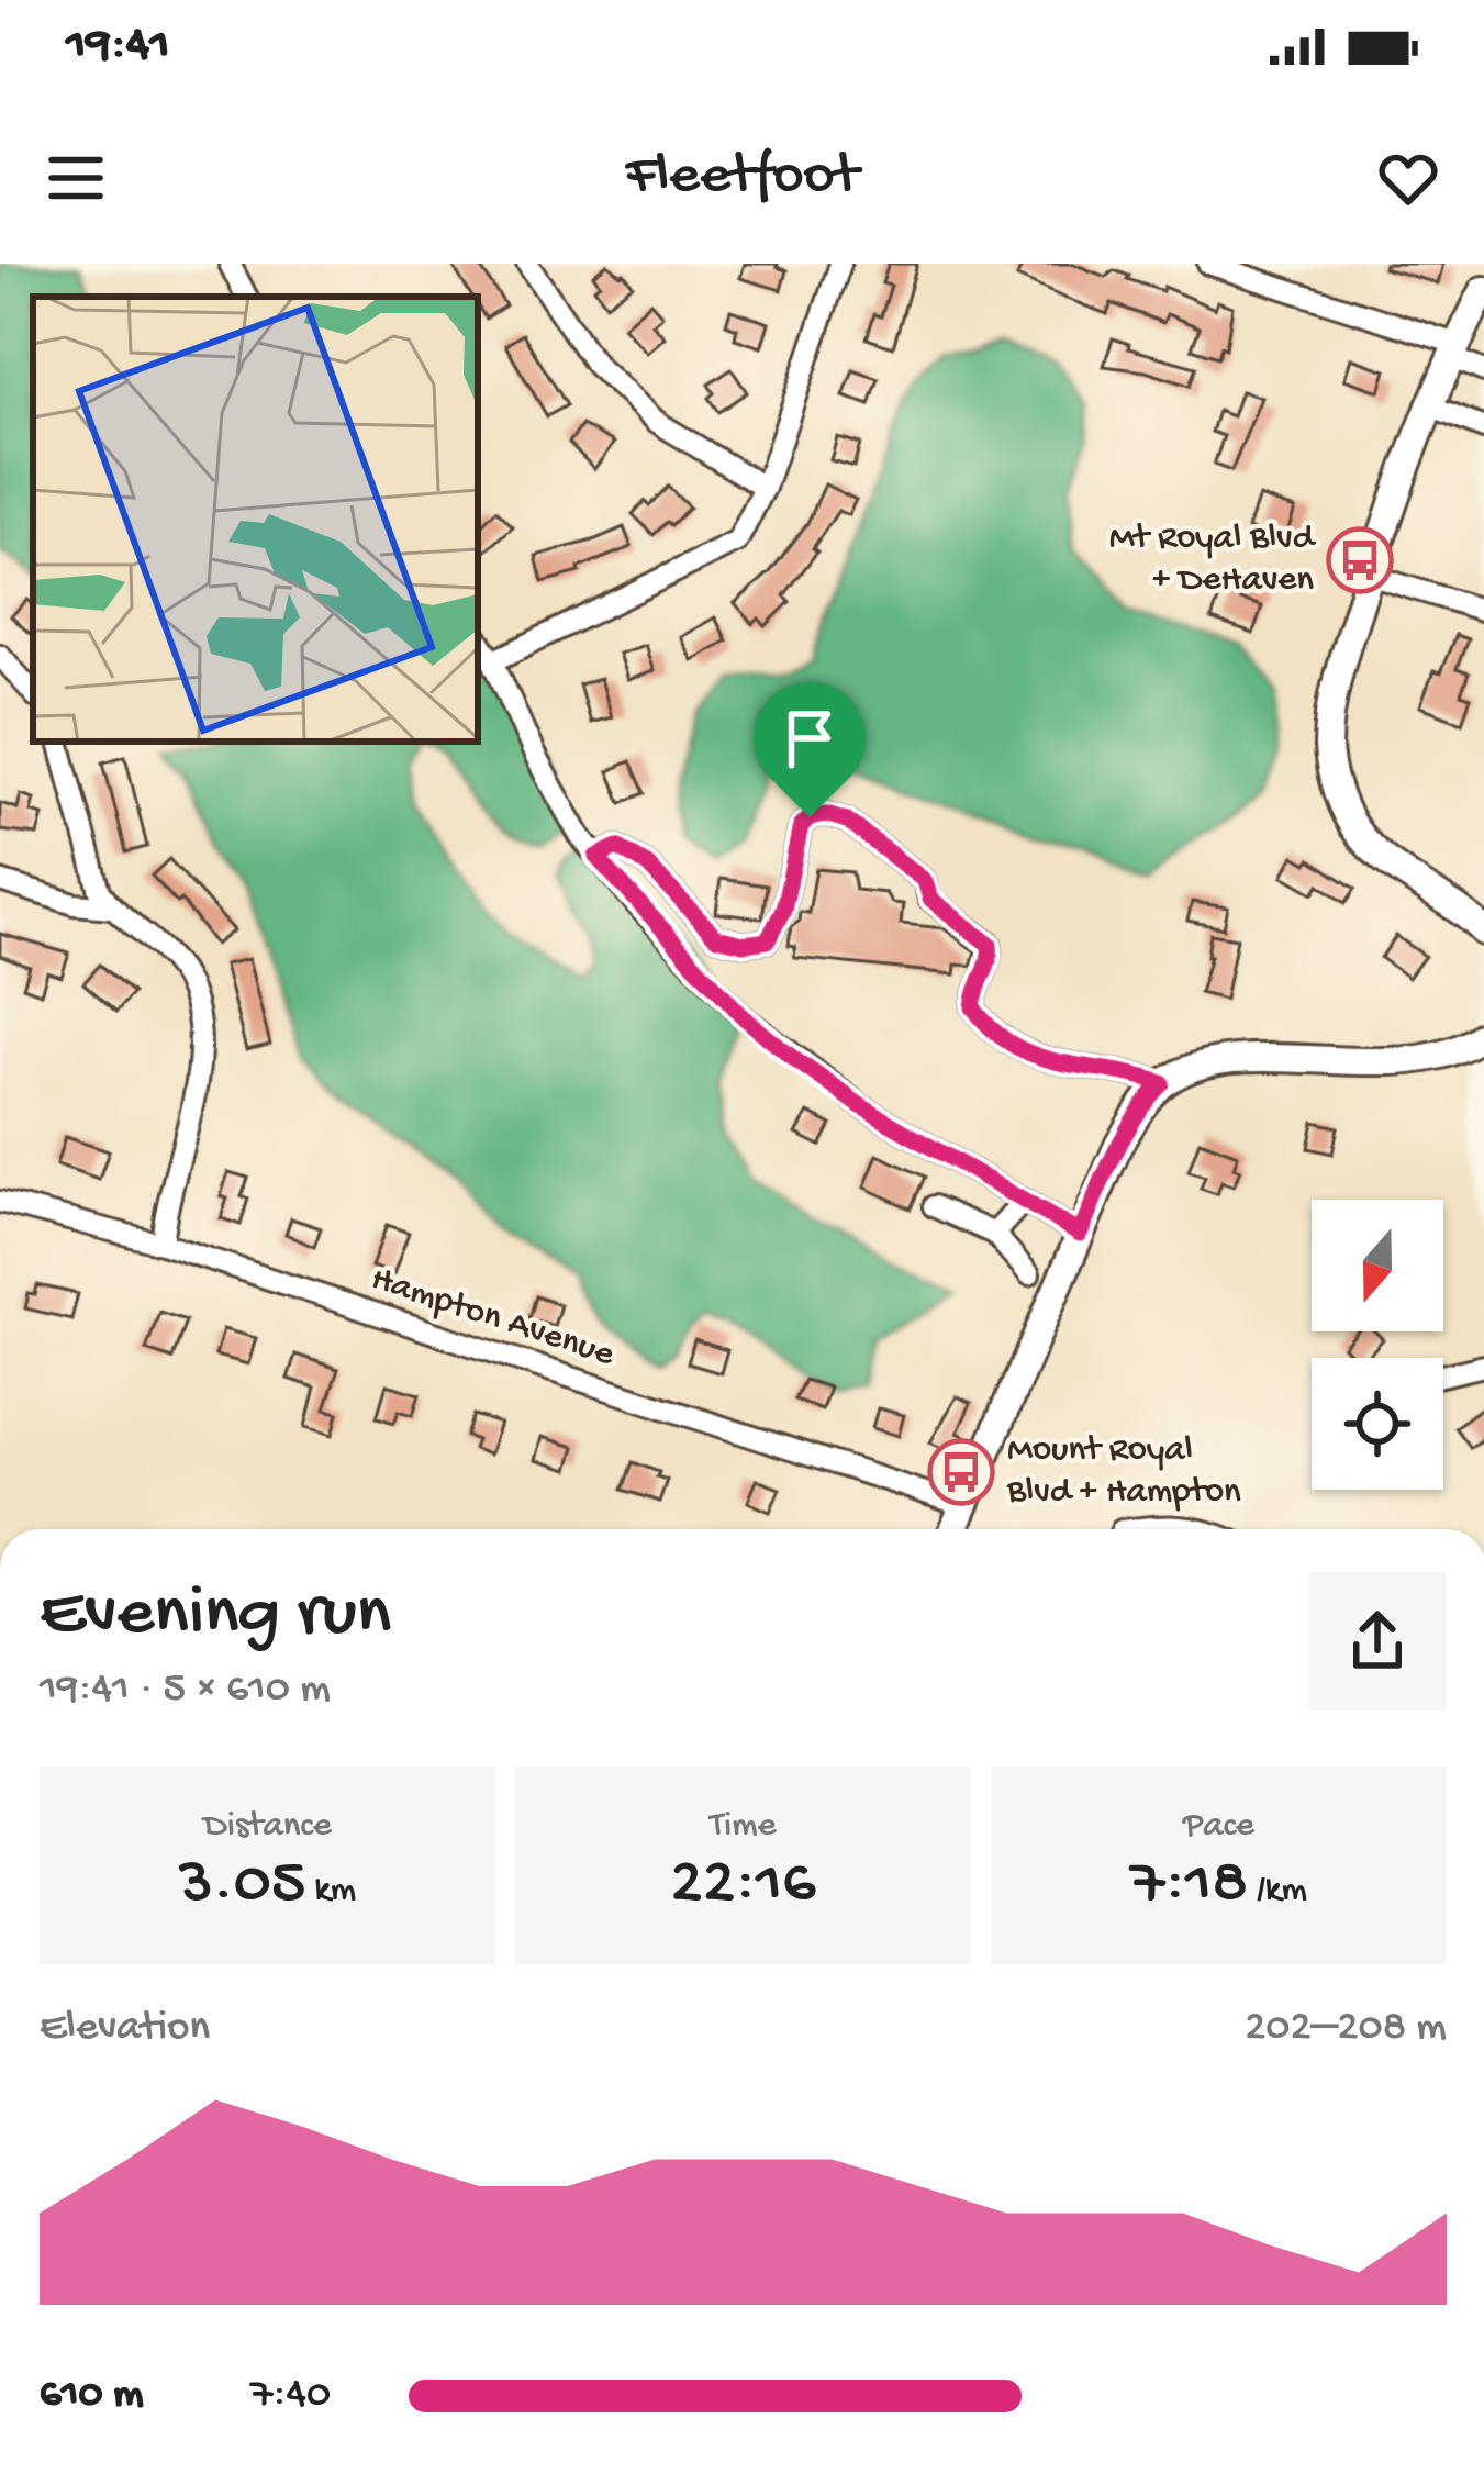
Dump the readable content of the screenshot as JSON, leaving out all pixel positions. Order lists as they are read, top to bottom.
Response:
{
  "streets": {
    "street": ["Hampton Avenue"]
  },
  "places": {
    "bus stop": ["Mt Royal Blvd + DeHaven", "Mount Royal Blvd + Hampton"]
  },
  "north": "bottom",
  "page": {
    "status": "19:41",
    "header": "Fleetfoot",
    "heading": ["Evening run", "19:41 · 5 × 610 m"],
    "stats": [
      ["Distance", "3.05 km"],
      ["Time", "22:16"],
      ["Pace", "7:18 /km"]
    ],
    "chart": ["Elevation", "202–208 m"],
    "list": [
      {
        "name": "610 m",
        "note": "7:40"
      }
    ]
  }
}
